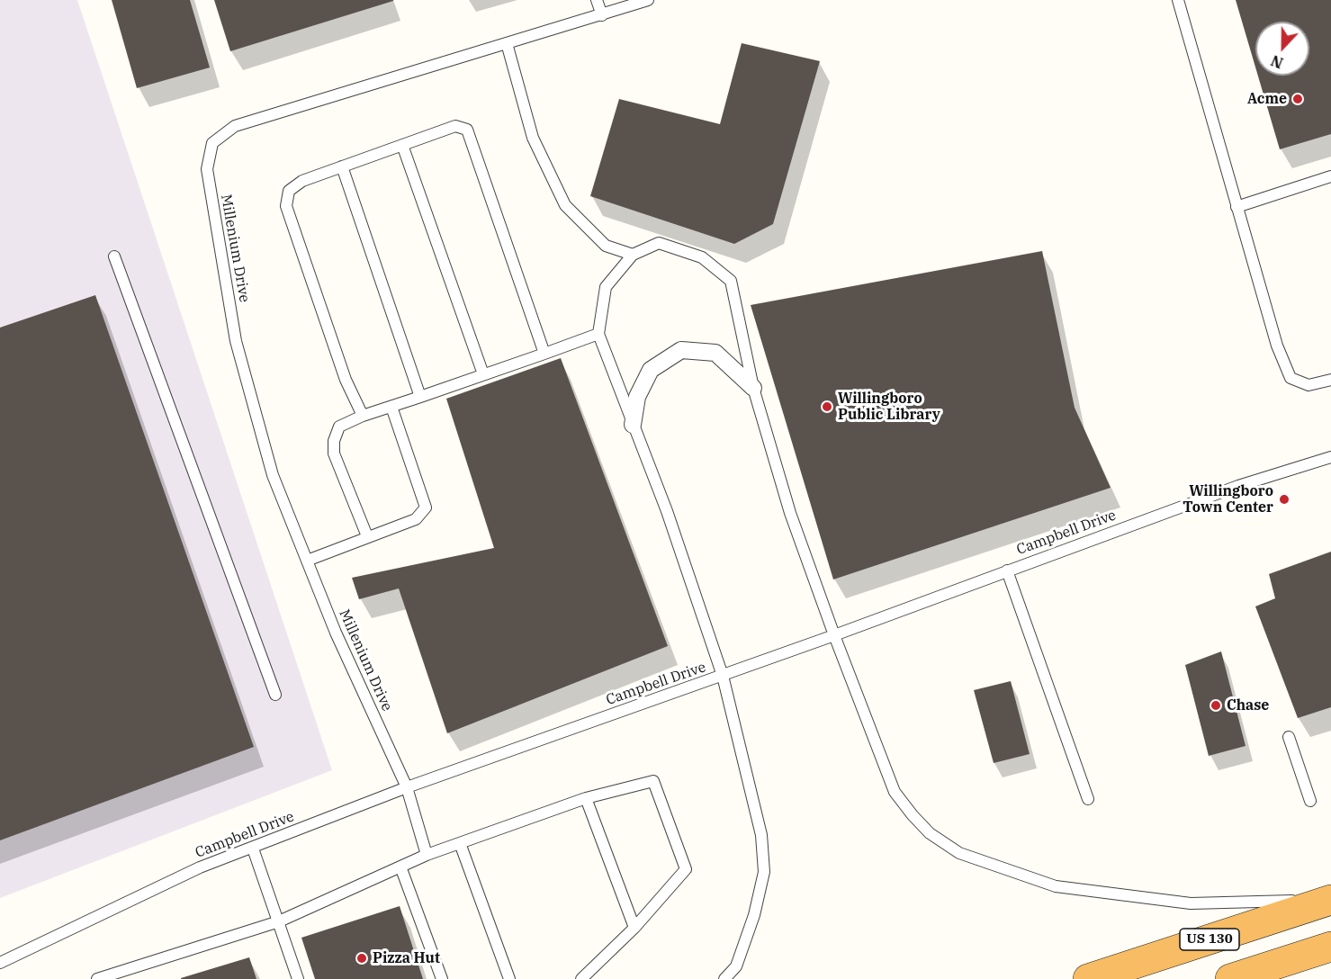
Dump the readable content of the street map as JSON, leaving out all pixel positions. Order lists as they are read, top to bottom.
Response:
{
  "streets": {
    "highway": ["US 130"],
    "lane": ["Millenium Drive", "Campbell Drive"]
  },
  "crossings": [
    ["Millenium Drive", "Campbell Drive"]
  ],
  "places": [
    "Acme",
    "Willingboro Public Library",
    "Willingboro Town Center",
    "Chase",
    "Pizza Hut"
  ],
  "north": "bottom"
}
